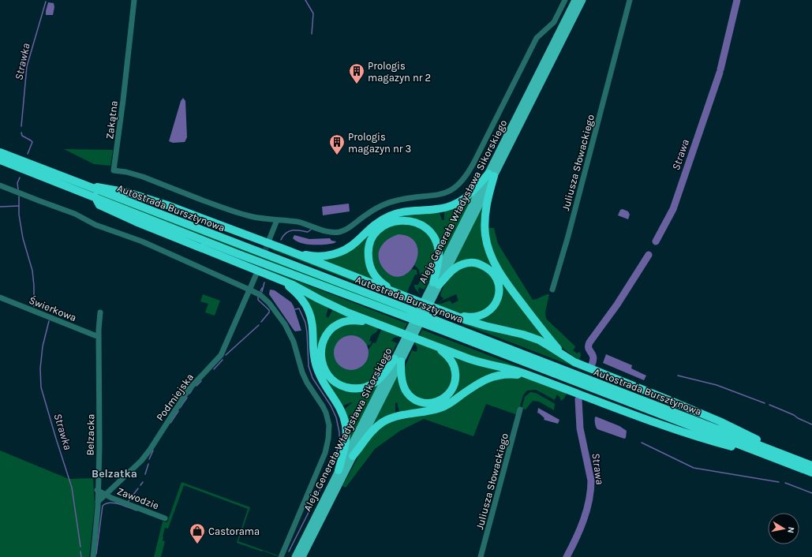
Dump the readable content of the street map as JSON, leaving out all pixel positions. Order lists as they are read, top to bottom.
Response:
{
  "streets": {
    "highway": ["Autostrada Bursztynowa"],
    "main road": ["Aleje Generała Władysława Sikorskiego"],
    "street": [
      "Zakątna",
      "Juliusza Słowackiego",
      "Świerkowa",
      "Podmiejska",
      "Belzacka",
      "Zawodzie"
    ]
  },
  "crossings": [
    ["Świerkowa", "Belzacka"],
    ["Podmiejska", "Belzacka"],
    ["Podmiejska", "Zawodzie"],
    ["Belzacka", "Zawodzie"]
  ],
  "districts": ["Belzatka"],
  "water": ["Strawka", "Strawa"],
  "places": {
    "building": ["Prologis magazyn nr 2", "Prologis magazyn nr 3"],
    "shop": ["Castorama"]
  },
  "north": "right"
}
